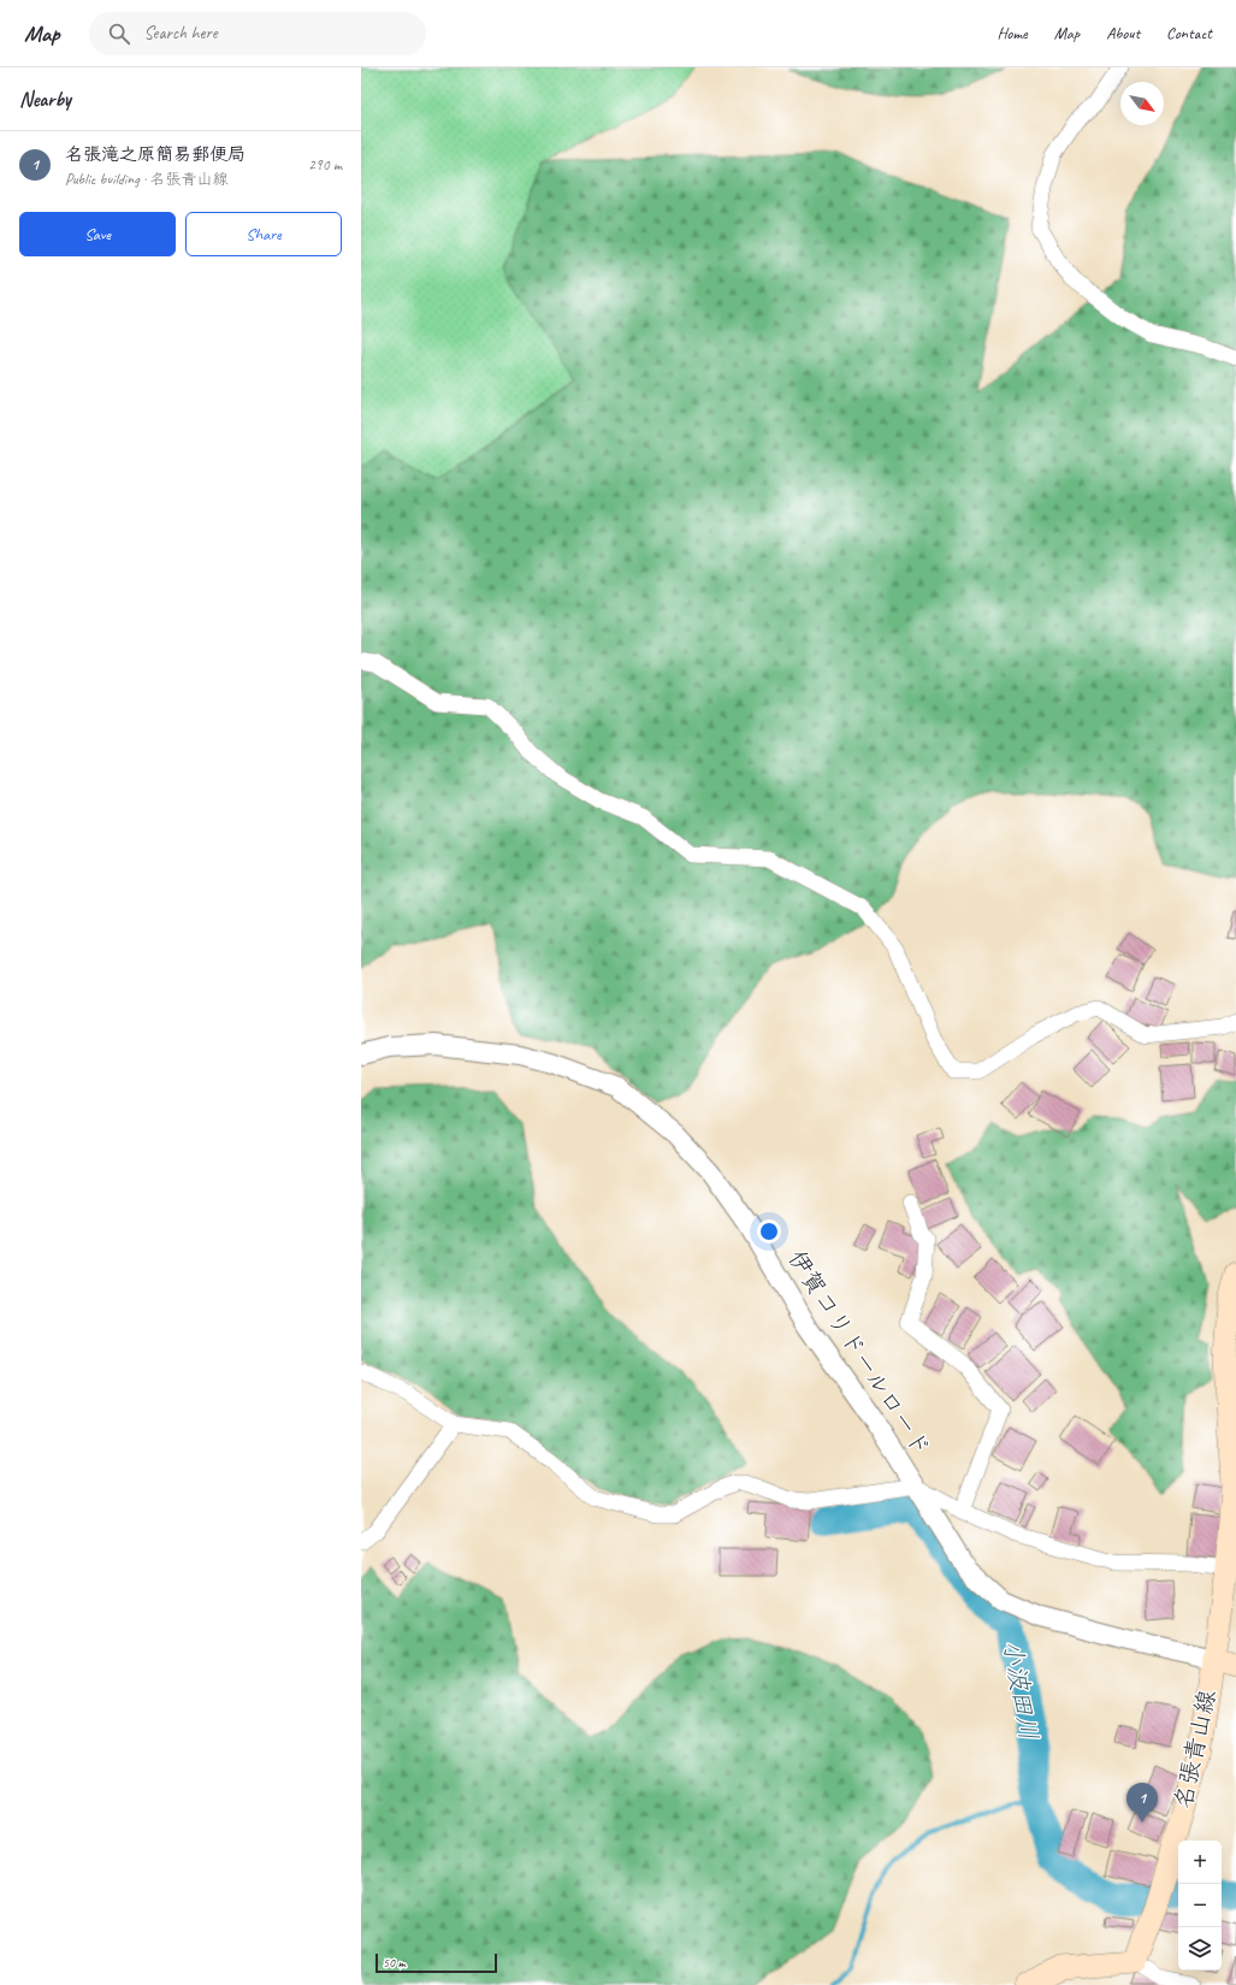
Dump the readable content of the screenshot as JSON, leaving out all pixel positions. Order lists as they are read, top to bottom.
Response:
{
  "streets": {
    "main road": ["名張青山線"],
    "street": ["伊賀コリドールロード"]
  },
  "crossings": [
    ["伊賀コリドールロード", "名張青山線"]
  ],
  "water": ["小波田川"],
  "scale_bar": "50 m",
  "north": "bottom right",
  "page": {
    "header": "Map",
    "search": "Search here",
    "nav": [
      "Home",
      "Map",
      "About",
      "Contact"
    ],
    "heading": "Nearby",
    "list": [
      {
        "mark": "1",
        "name": "名張滝之原簡易郵便局",
        "note": "Public building · 名張青山線",
        "value": "290 m"
      }
    ],
    "buttons": ["Save", "Share"],
    "pins": "1",
    "map_buttons": ["+", "−"],
    "scale": "50 m"
  }
}
